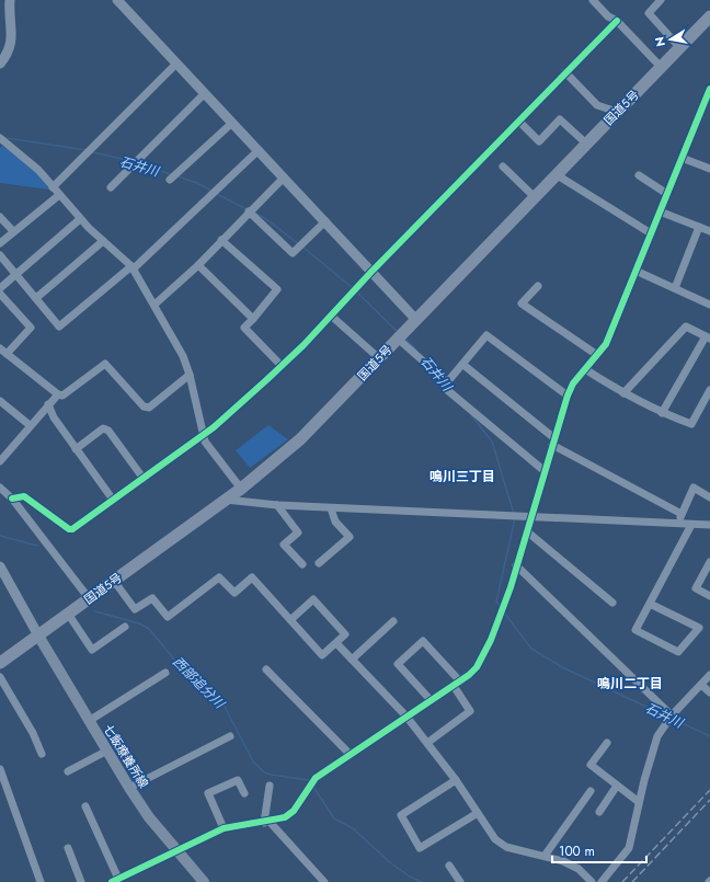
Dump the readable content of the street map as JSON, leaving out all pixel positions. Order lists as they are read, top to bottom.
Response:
{
  "streets": {
    "highway": ["国道5号"],
    "main road": ["七飯療養所線"]
  },
  "crossings": [
    ["国道5号", "七飯療養所線"]
  ],
  "districts": ["鳴川三丁目", "鳴川二丁目"],
  "water": ["石井川", "西部追分川"],
  "scale_bar": "100 m",
  "north": "left"
}
